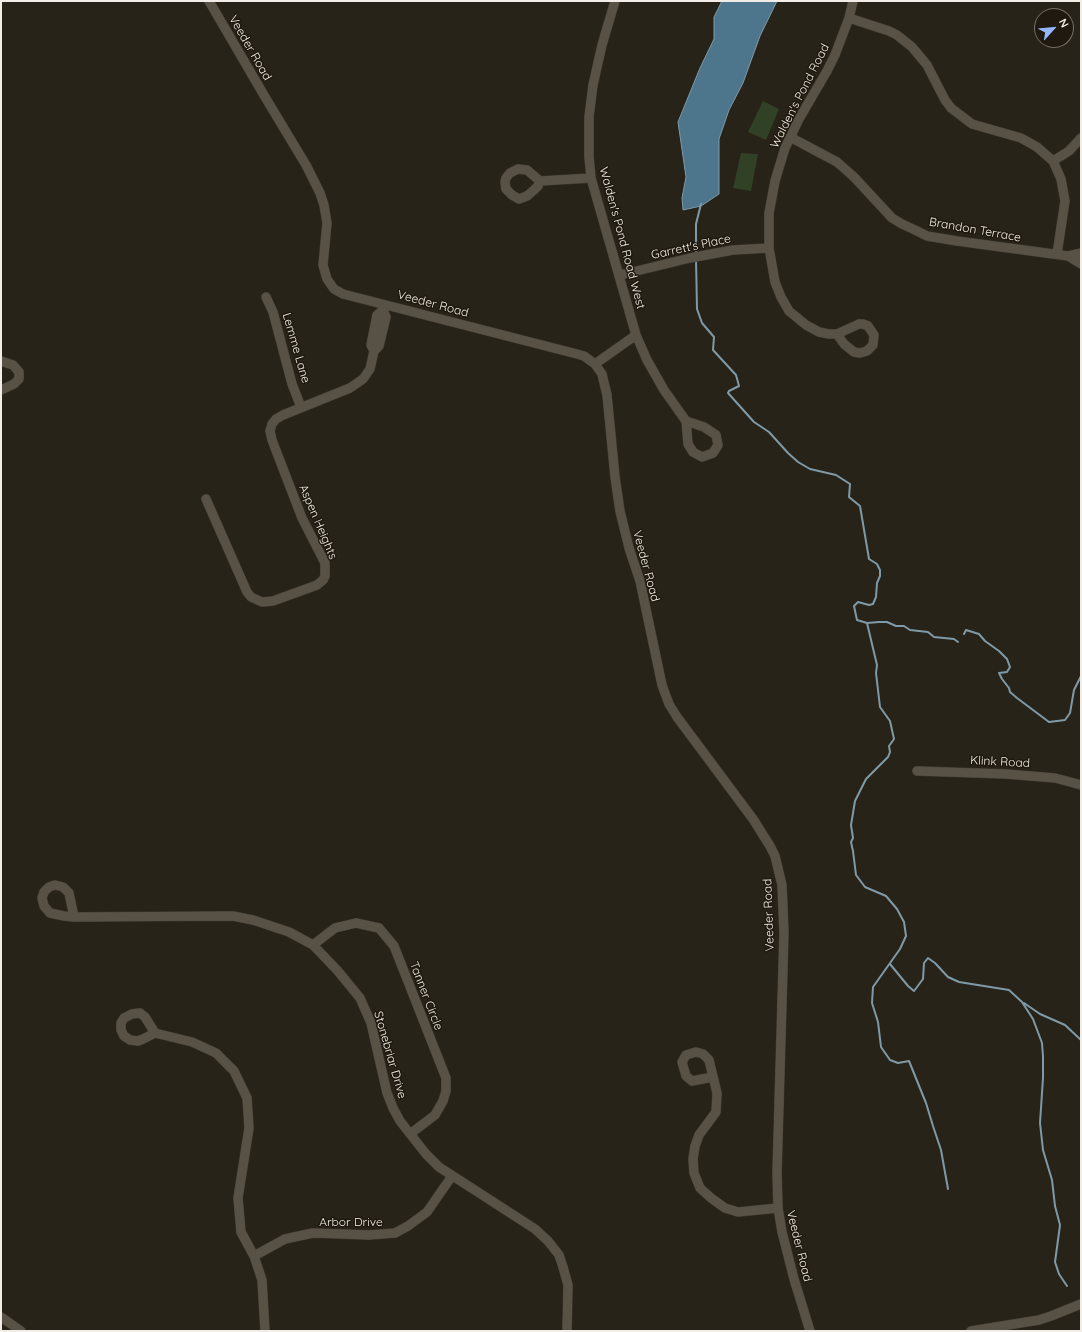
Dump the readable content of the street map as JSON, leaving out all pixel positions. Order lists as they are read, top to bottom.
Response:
{
  "streets": {
    "street": [
      "Veeder Road",
      "Walden's Pond Road",
      "Brandon Terrace",
      "Walden's Pond Road West",
      "Garrett's Place",
      "Lemme Lane",
      "Aspen Heights",
      "Klink Road",
      "Tanner Circle",
      "Stonebriar Drive",
      "Arbor Drive"
    ]
  },
  "crossings": [
    ["Veeder Road", "Aspen Heights"],
    ["Walden's Pond Road", "Brandon Terrace"],
    ["Walden's Pond Road", "Garrett's Place"],
    ["Walden's Pond Road West", "Garrett's Place"],
    ["Lemme Lane", "Aspen Heights"],
    ["Tanner Circle", "Stonebriar Drive"],
    ["Stonebriar Drive", "Arbor Drive"]
  ],
  "north": "top right"
}
